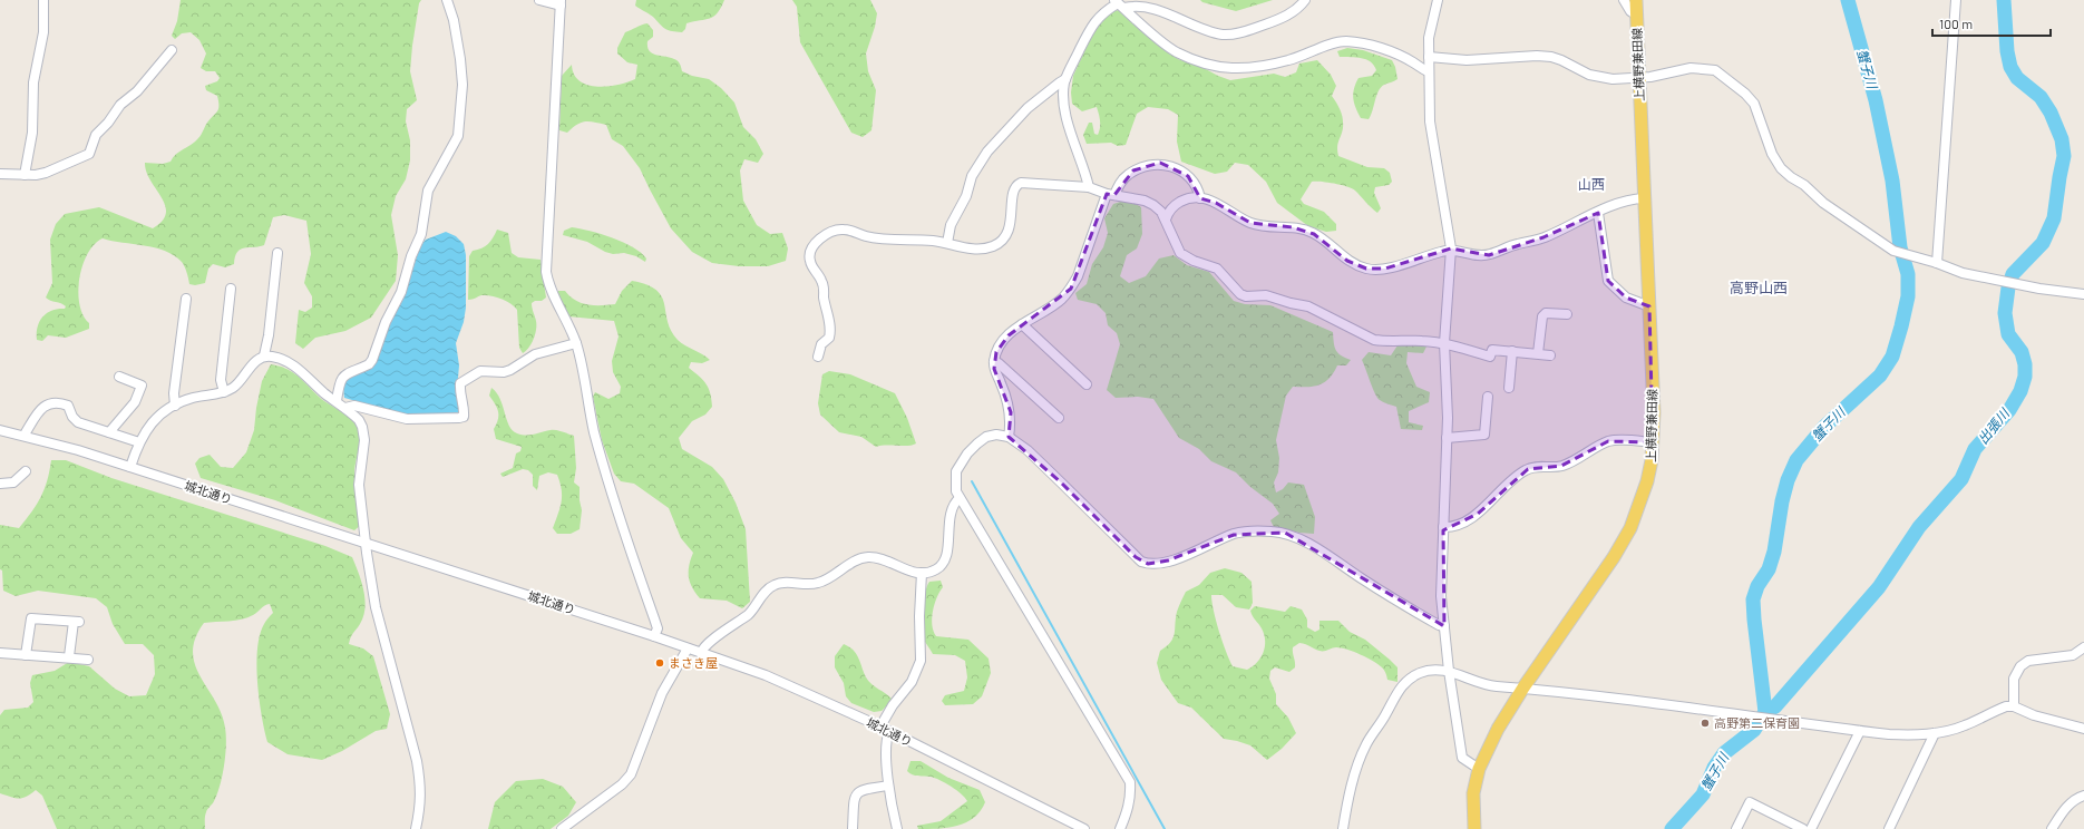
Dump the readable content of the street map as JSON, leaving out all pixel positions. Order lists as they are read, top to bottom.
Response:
{
  "streets": {
    "main road": ["上横野兼田線"],
    "street": ["城北通り"]
  },
  "districts": ["山西", "高野山西"],
  "water": ["蟹子川", "出張川"],
  "places": ["まさき屋", "高野第二保育園"],
  "scale_bar": "100 m"
}
